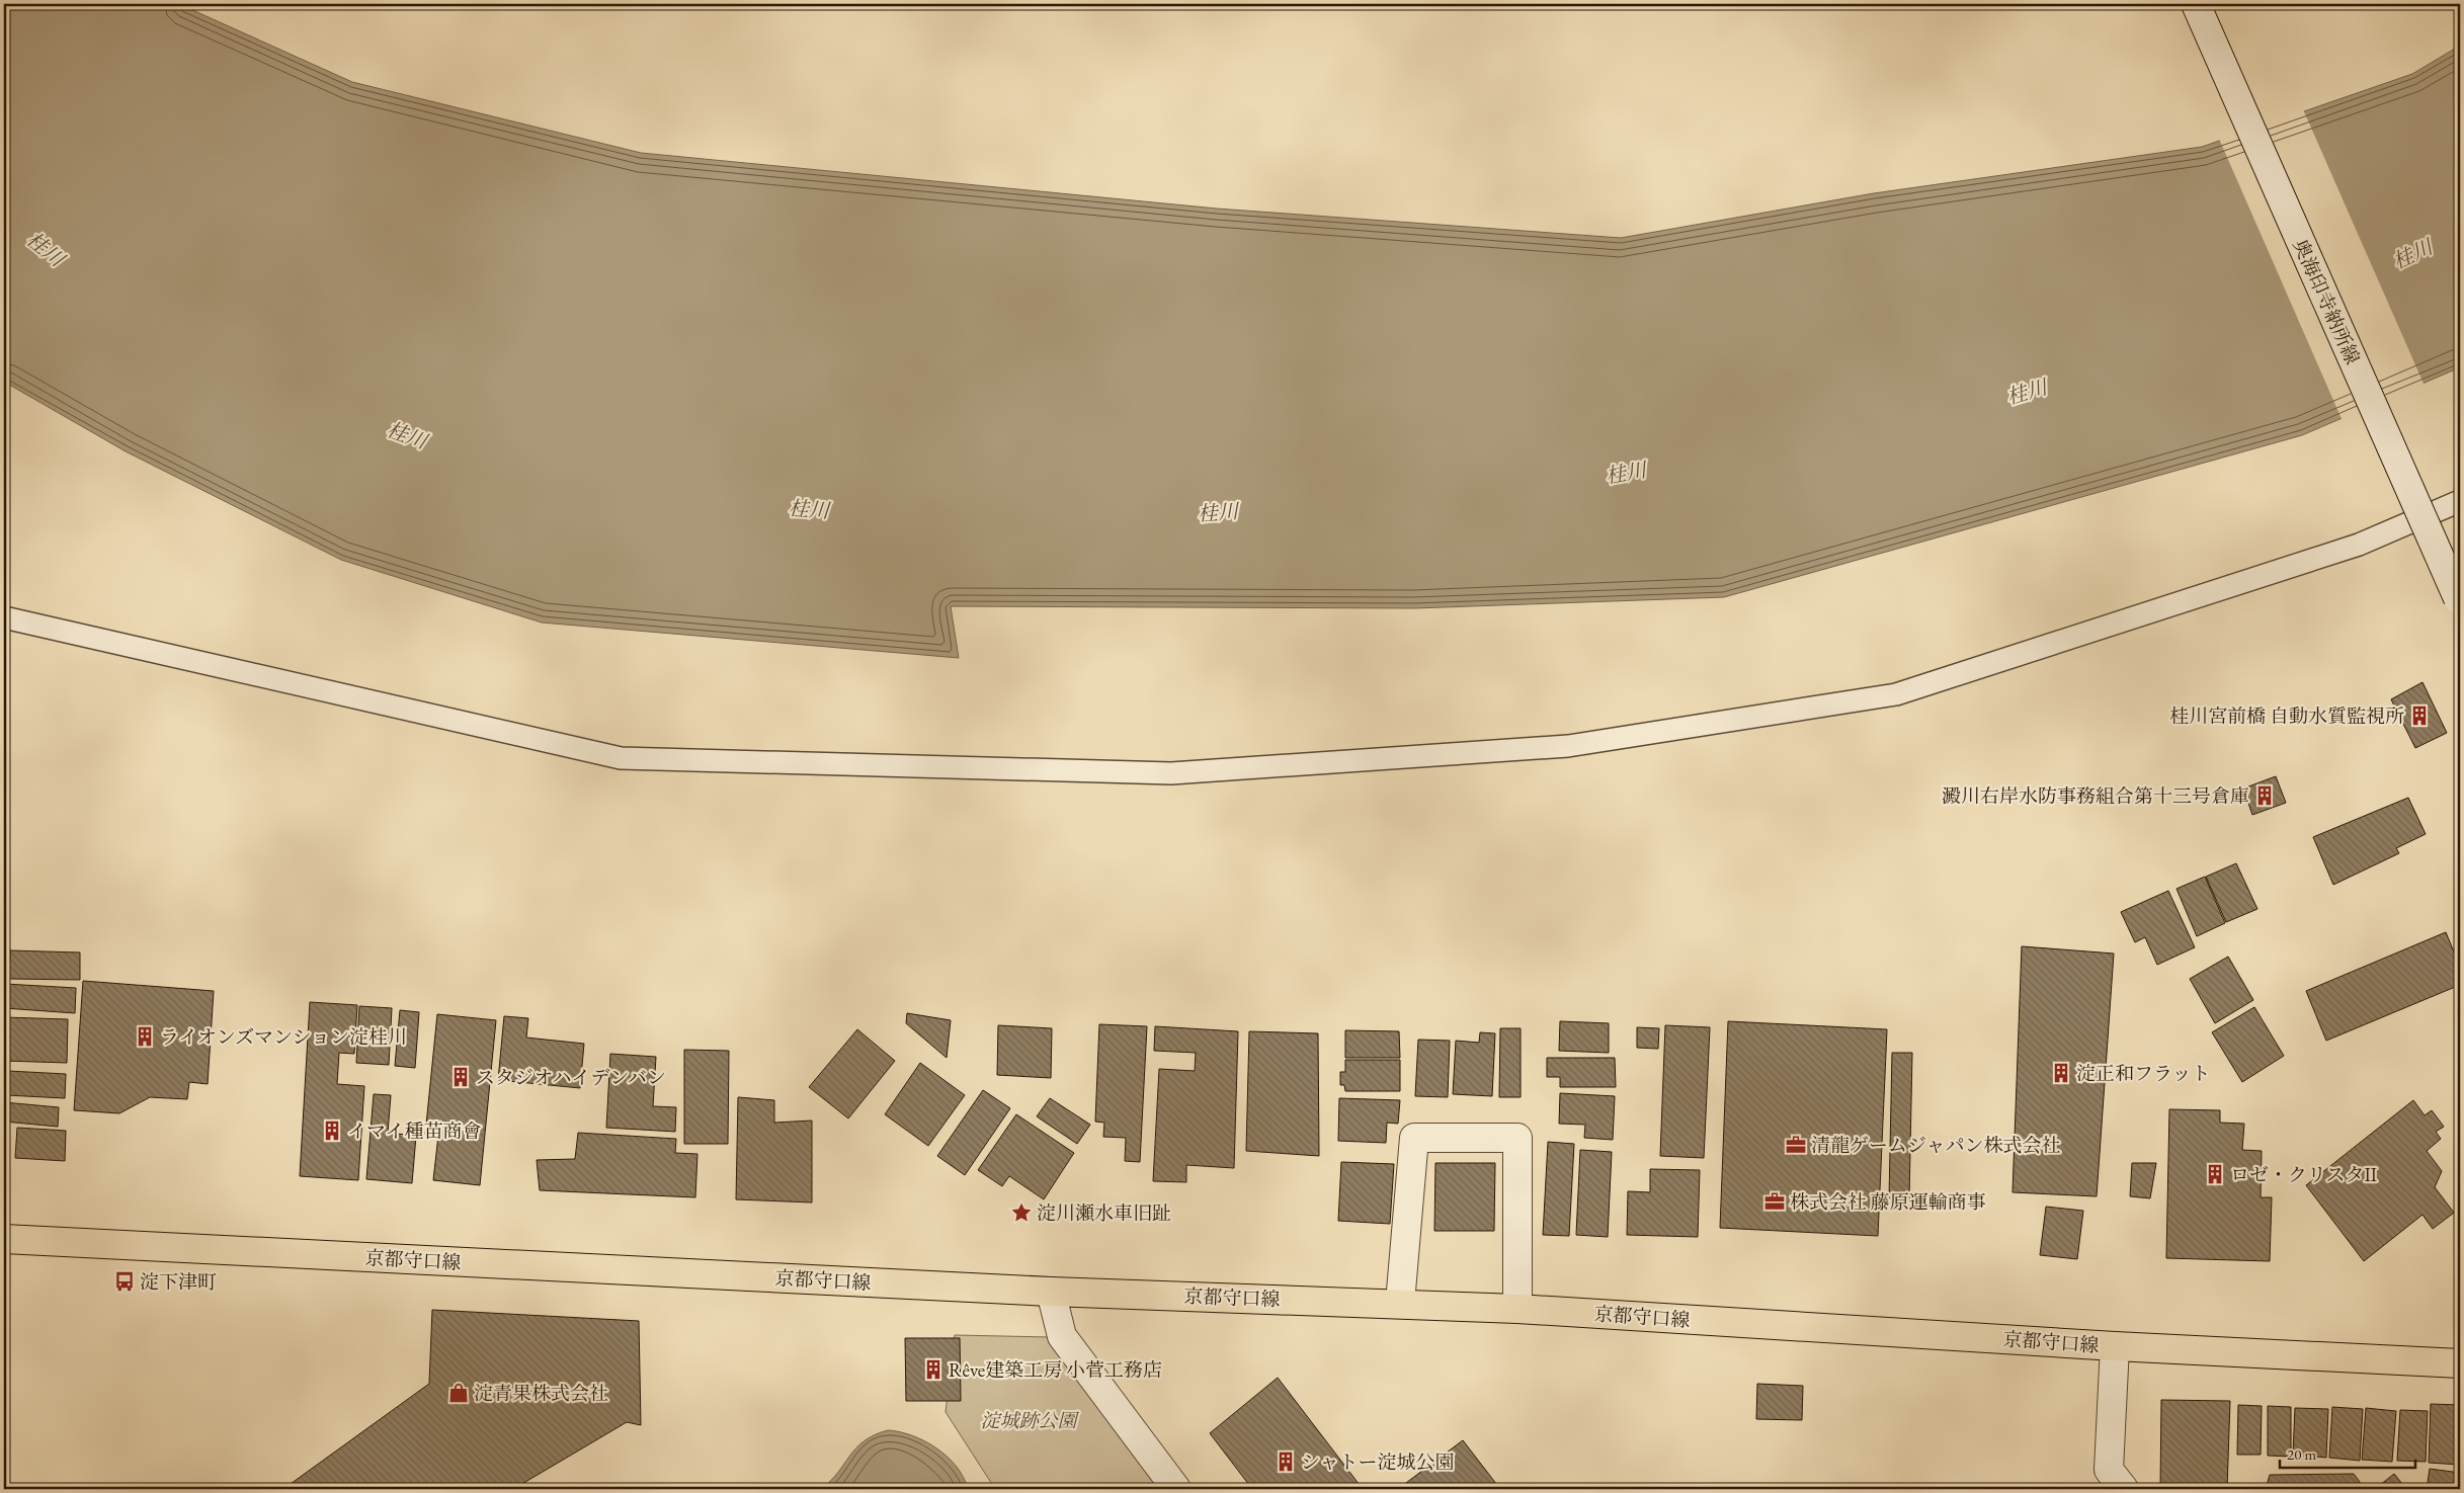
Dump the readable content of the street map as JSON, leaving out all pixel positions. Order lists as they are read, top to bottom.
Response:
{
  "streets": {
    "main road": ["京都守口線"],
    "street": ["奥海印寺納所線"]
  },
  "water": ["桂川"],
  "parks": ["淀城跡公園"],
  "places": {
    "building": [
      "桂川宮前橋 自動水質監視所",
      "澱川右岸水防事務組合第十三号倉庫",
      "ライオンズマンション淀桂川",
      "淀正和フラット",
      "スタジオハイデンバン",
      "イマイ種苗商會",
      "ロゼ・クリスタⅡ",
      "Rêve建築工房 小菅工務店",
      "シャトー淀城公園"
    ],
    "office": ["清龍ゲームジャパン株式会社", "株式会社 藤原運輸商事"],
    "place": ["淀川瀬水車旧趾"],
    "bus stop": ["淀下津町"],
    "shop": ["淀青果株式会社"]
  },
  "scale_bar": "20 m"
}
